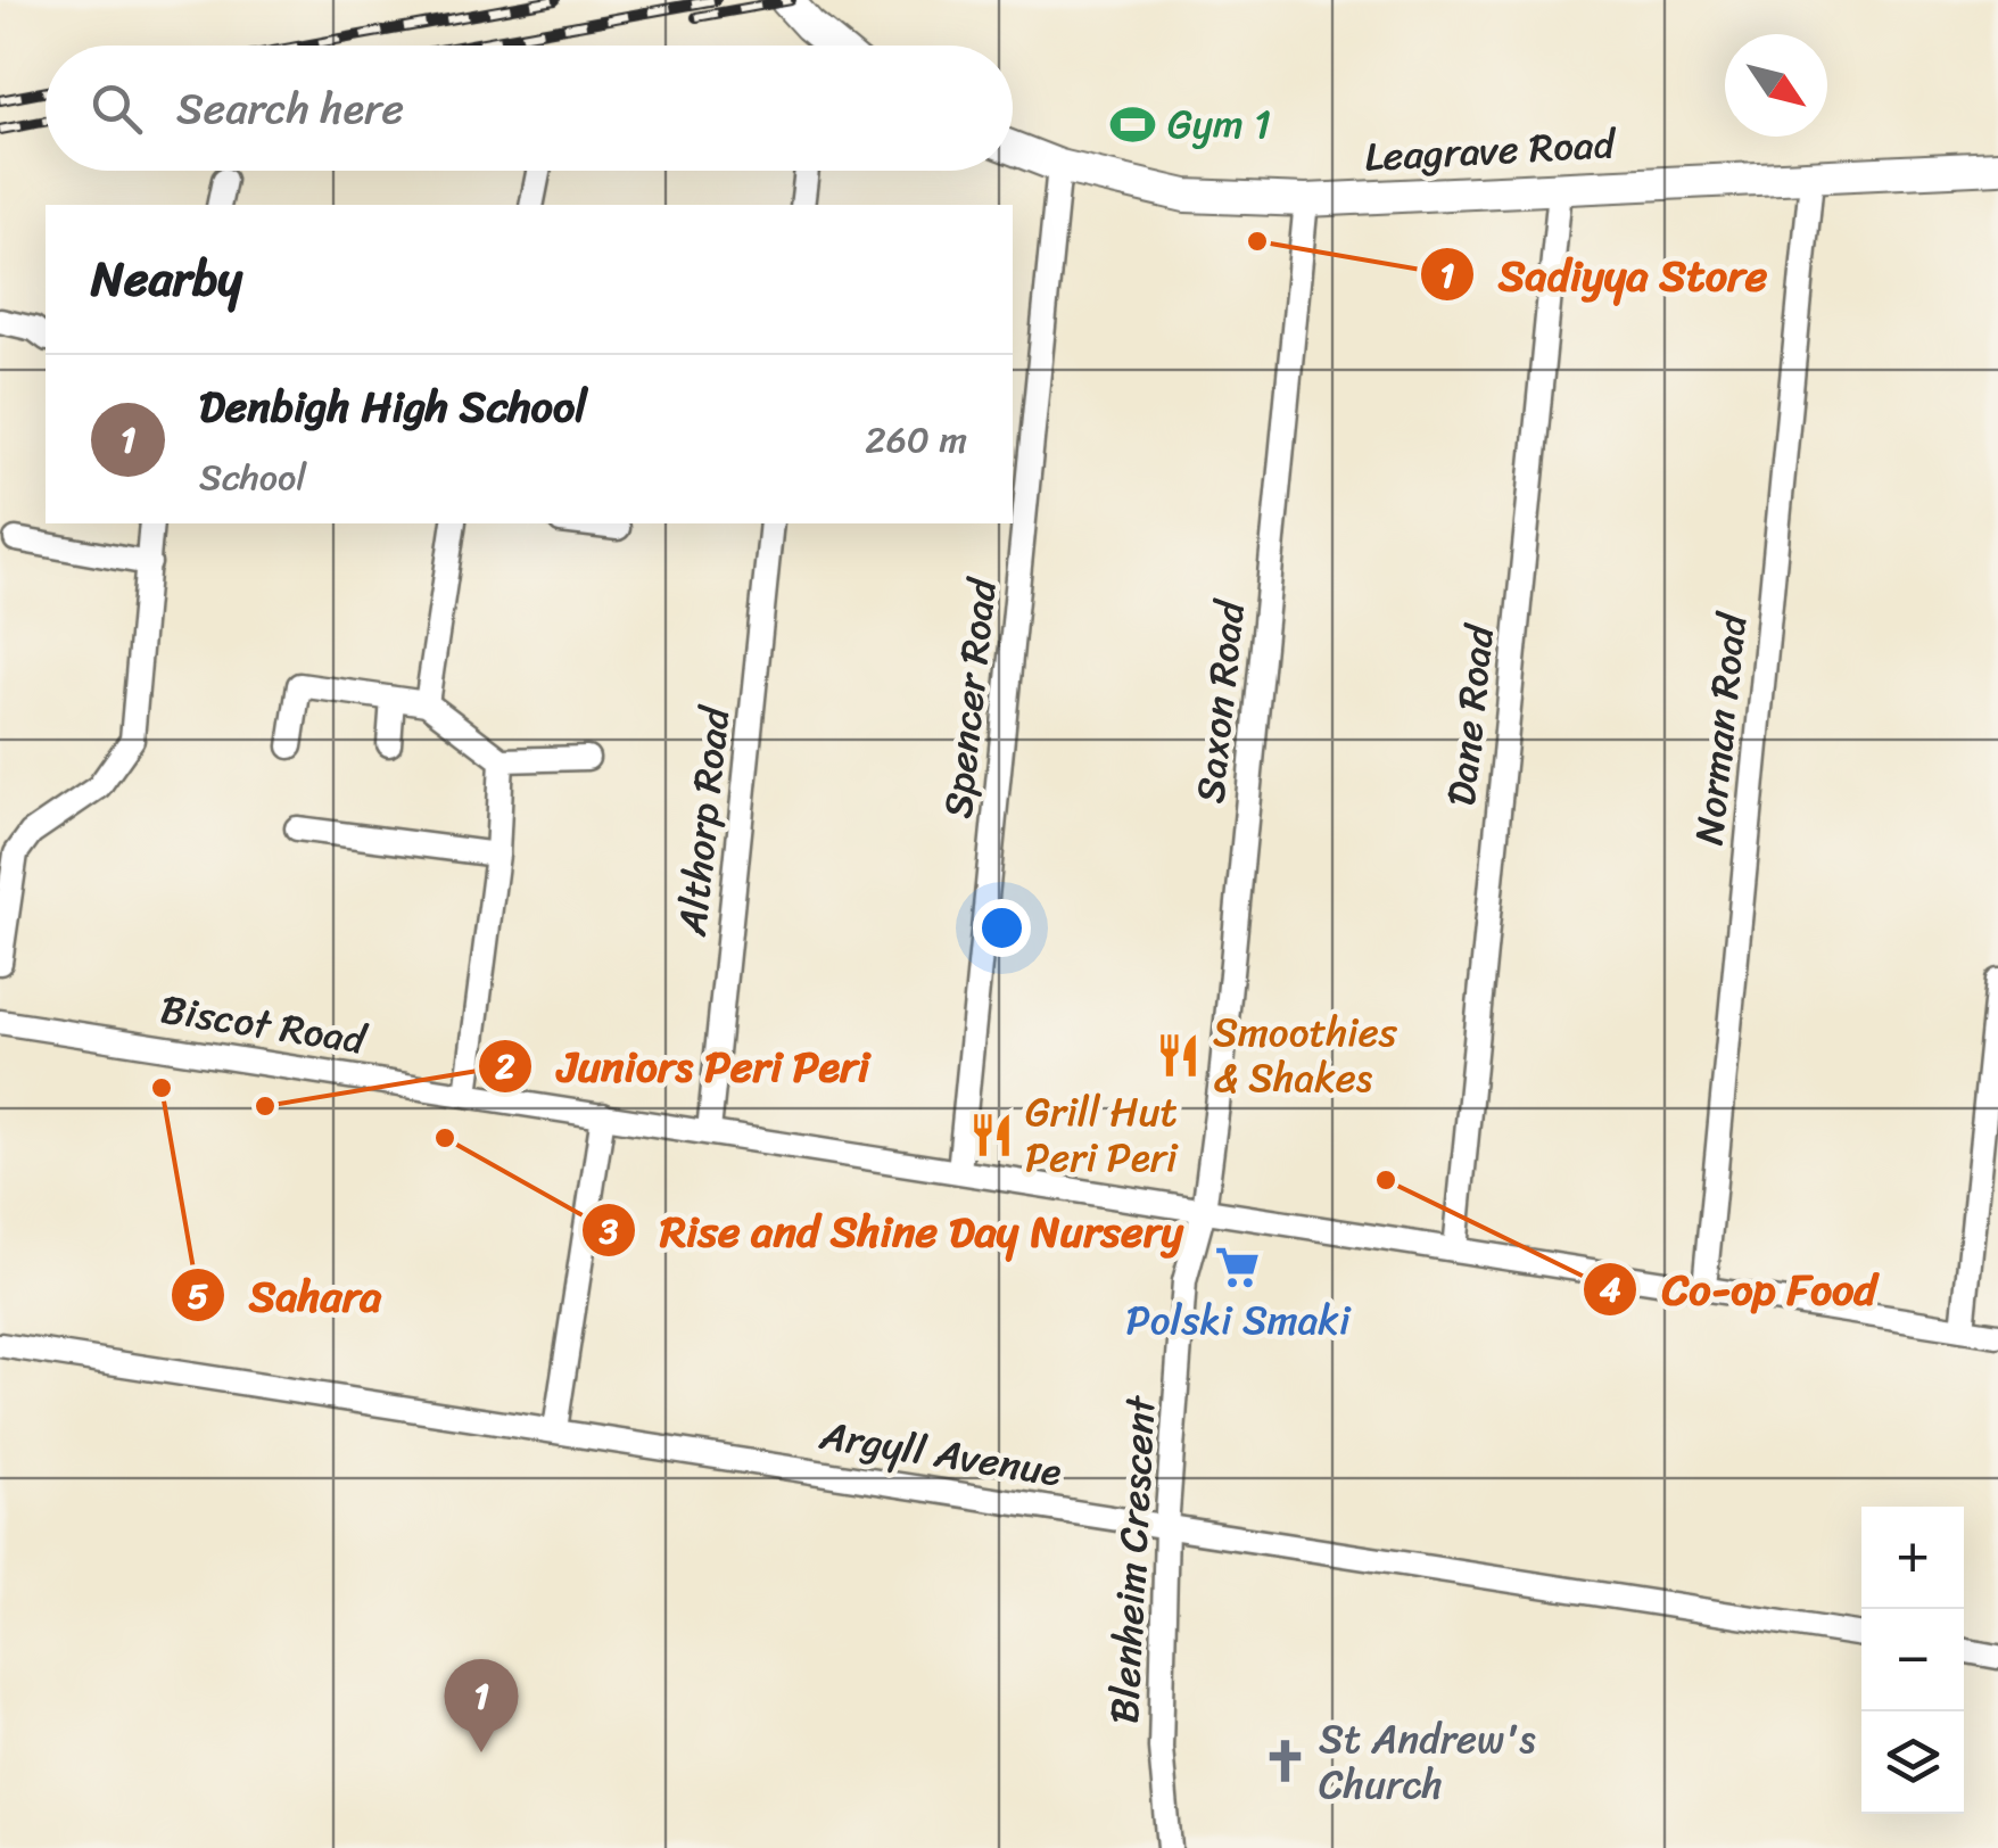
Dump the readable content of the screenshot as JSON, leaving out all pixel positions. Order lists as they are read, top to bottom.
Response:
{
  "streets": {
    "main road": ["Leagrave Road"],
    "street": [
      "Spencer Road",
      "Saxon Road",
      "Dane Road",
      "Norman Road",
      "Althorp Road",
      "Biscot Road",
      "Argyll Avenue",
      "Blenheim Crescent"
    ]
  },
  "crossings": [
    ["Leagrave Road", "Spencer Road"],
    ["Leagrave Road", "Saxon Road"],
    ["Leagrave Road", "Dane Road"],
    ["Leagrave Road", "Norman Road"],
    ["Spencer Road", "Biscot Road"],
    ["Saxon Road", "Biscot Road"],
    ["Saxon Road", "Blenheim Crescent"],
    ["Dane Road", "Biscot Road"],
    ["Norman Road", "Biscot Road"],
    ["Althorp Road", "Biscot Road"],
    ["Biscot Road", "Blenheim Crescent"],
    ["Argyll Avenue", "Blenheim Crescent"]
  ],
  "places": {
    "sports": ["Gym 1"],
    "other": [
      "Sadiyya Store",
      "Sahara",
      "Juniors Peri Peri",
      "Rise and Shine Day Nursery",
      "Co-op Food"
    ],
    "restaurant": ["Smoothies & Shakes", "Grill Hut Peri Peri"],
    "supermarket": ["Polski Smaki"],
    "church": ["St Andrew's Church"]
  },
  "north": "bottom right",
  "page": {
    "search": "Search here",
    "heading": "Nearby",
    "list": [
      {
        "mark": "1",
        "name": "Denbigh High School",
        "note": "School",
        "value": "260 m"
      }
    ],
    "map_buttons": ["+", "−"],
    "pins": "1"
  }
}
